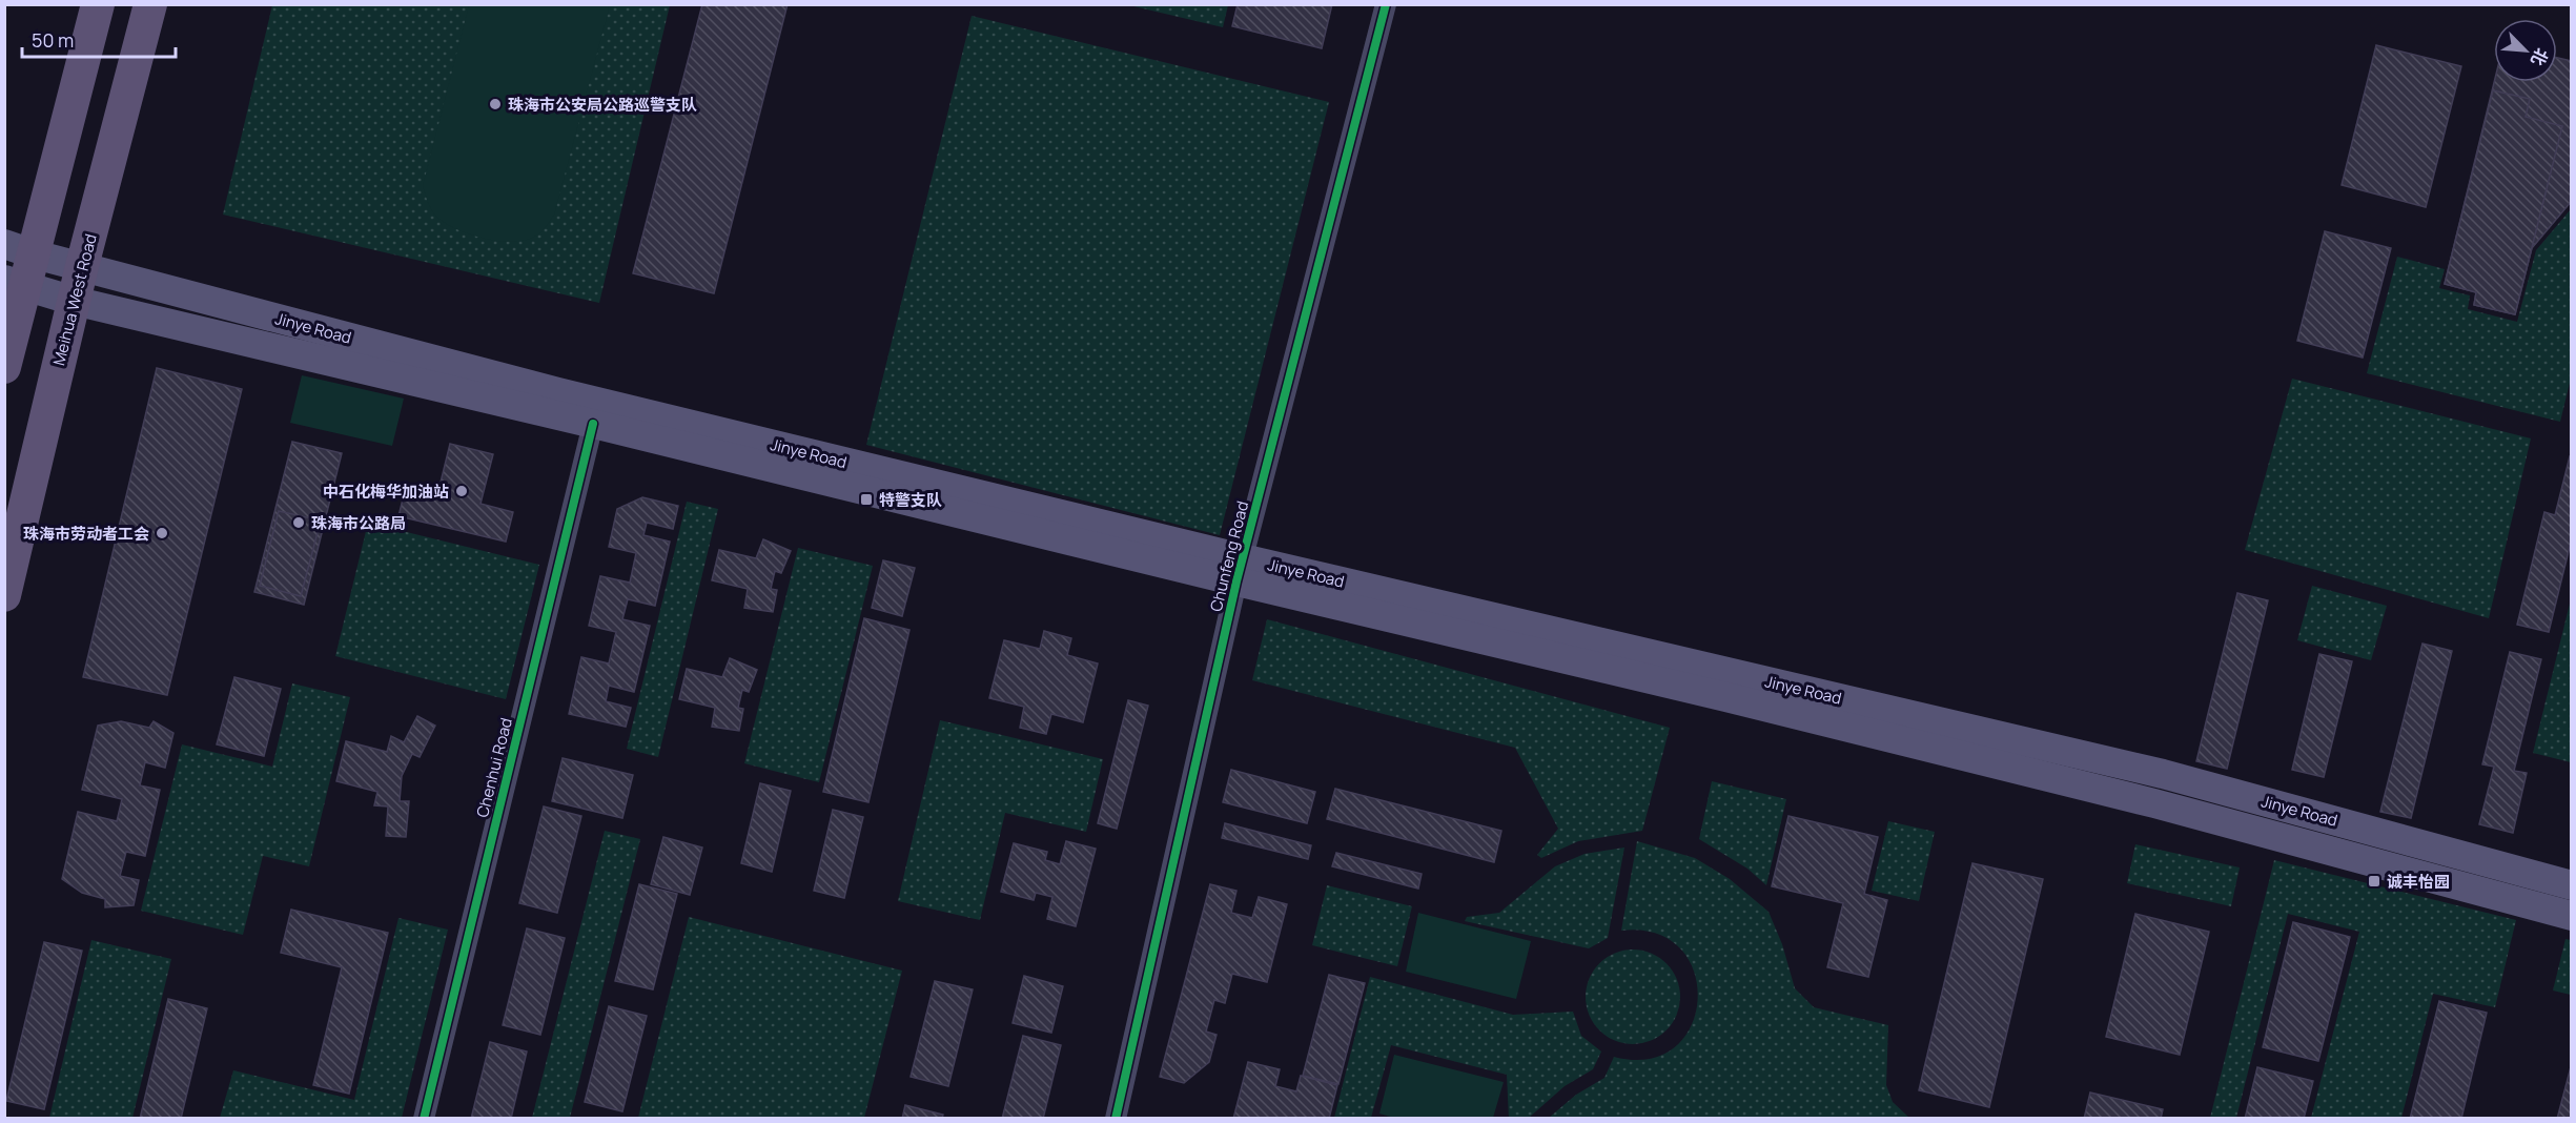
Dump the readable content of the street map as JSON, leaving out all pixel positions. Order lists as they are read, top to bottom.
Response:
{
  "streets": {
    "main road": ["Meihua West Road", "Jinye Road"],
    "street": ["Chunfeng Road", "Chenhui Road"]
  },
  "crossings": [
    ["Meihua West Road", "Jinye Road"],
    ["Jinye Road", "Chunfeng Road"],
    ["Jinye Road", "Chenhui Road"]
  ],
  "places": {
    "other": [
      "珠海市公安局公路巡警支队",
      "中石化梅华加油站",
      "珠海市公路局",
      "珠海市劳动者工会"
    ],
    "transit": ["特警支队", "诚丰怡园"]
  },
  "scale_bar": "50 m",
  "north": "bottom right"
}
